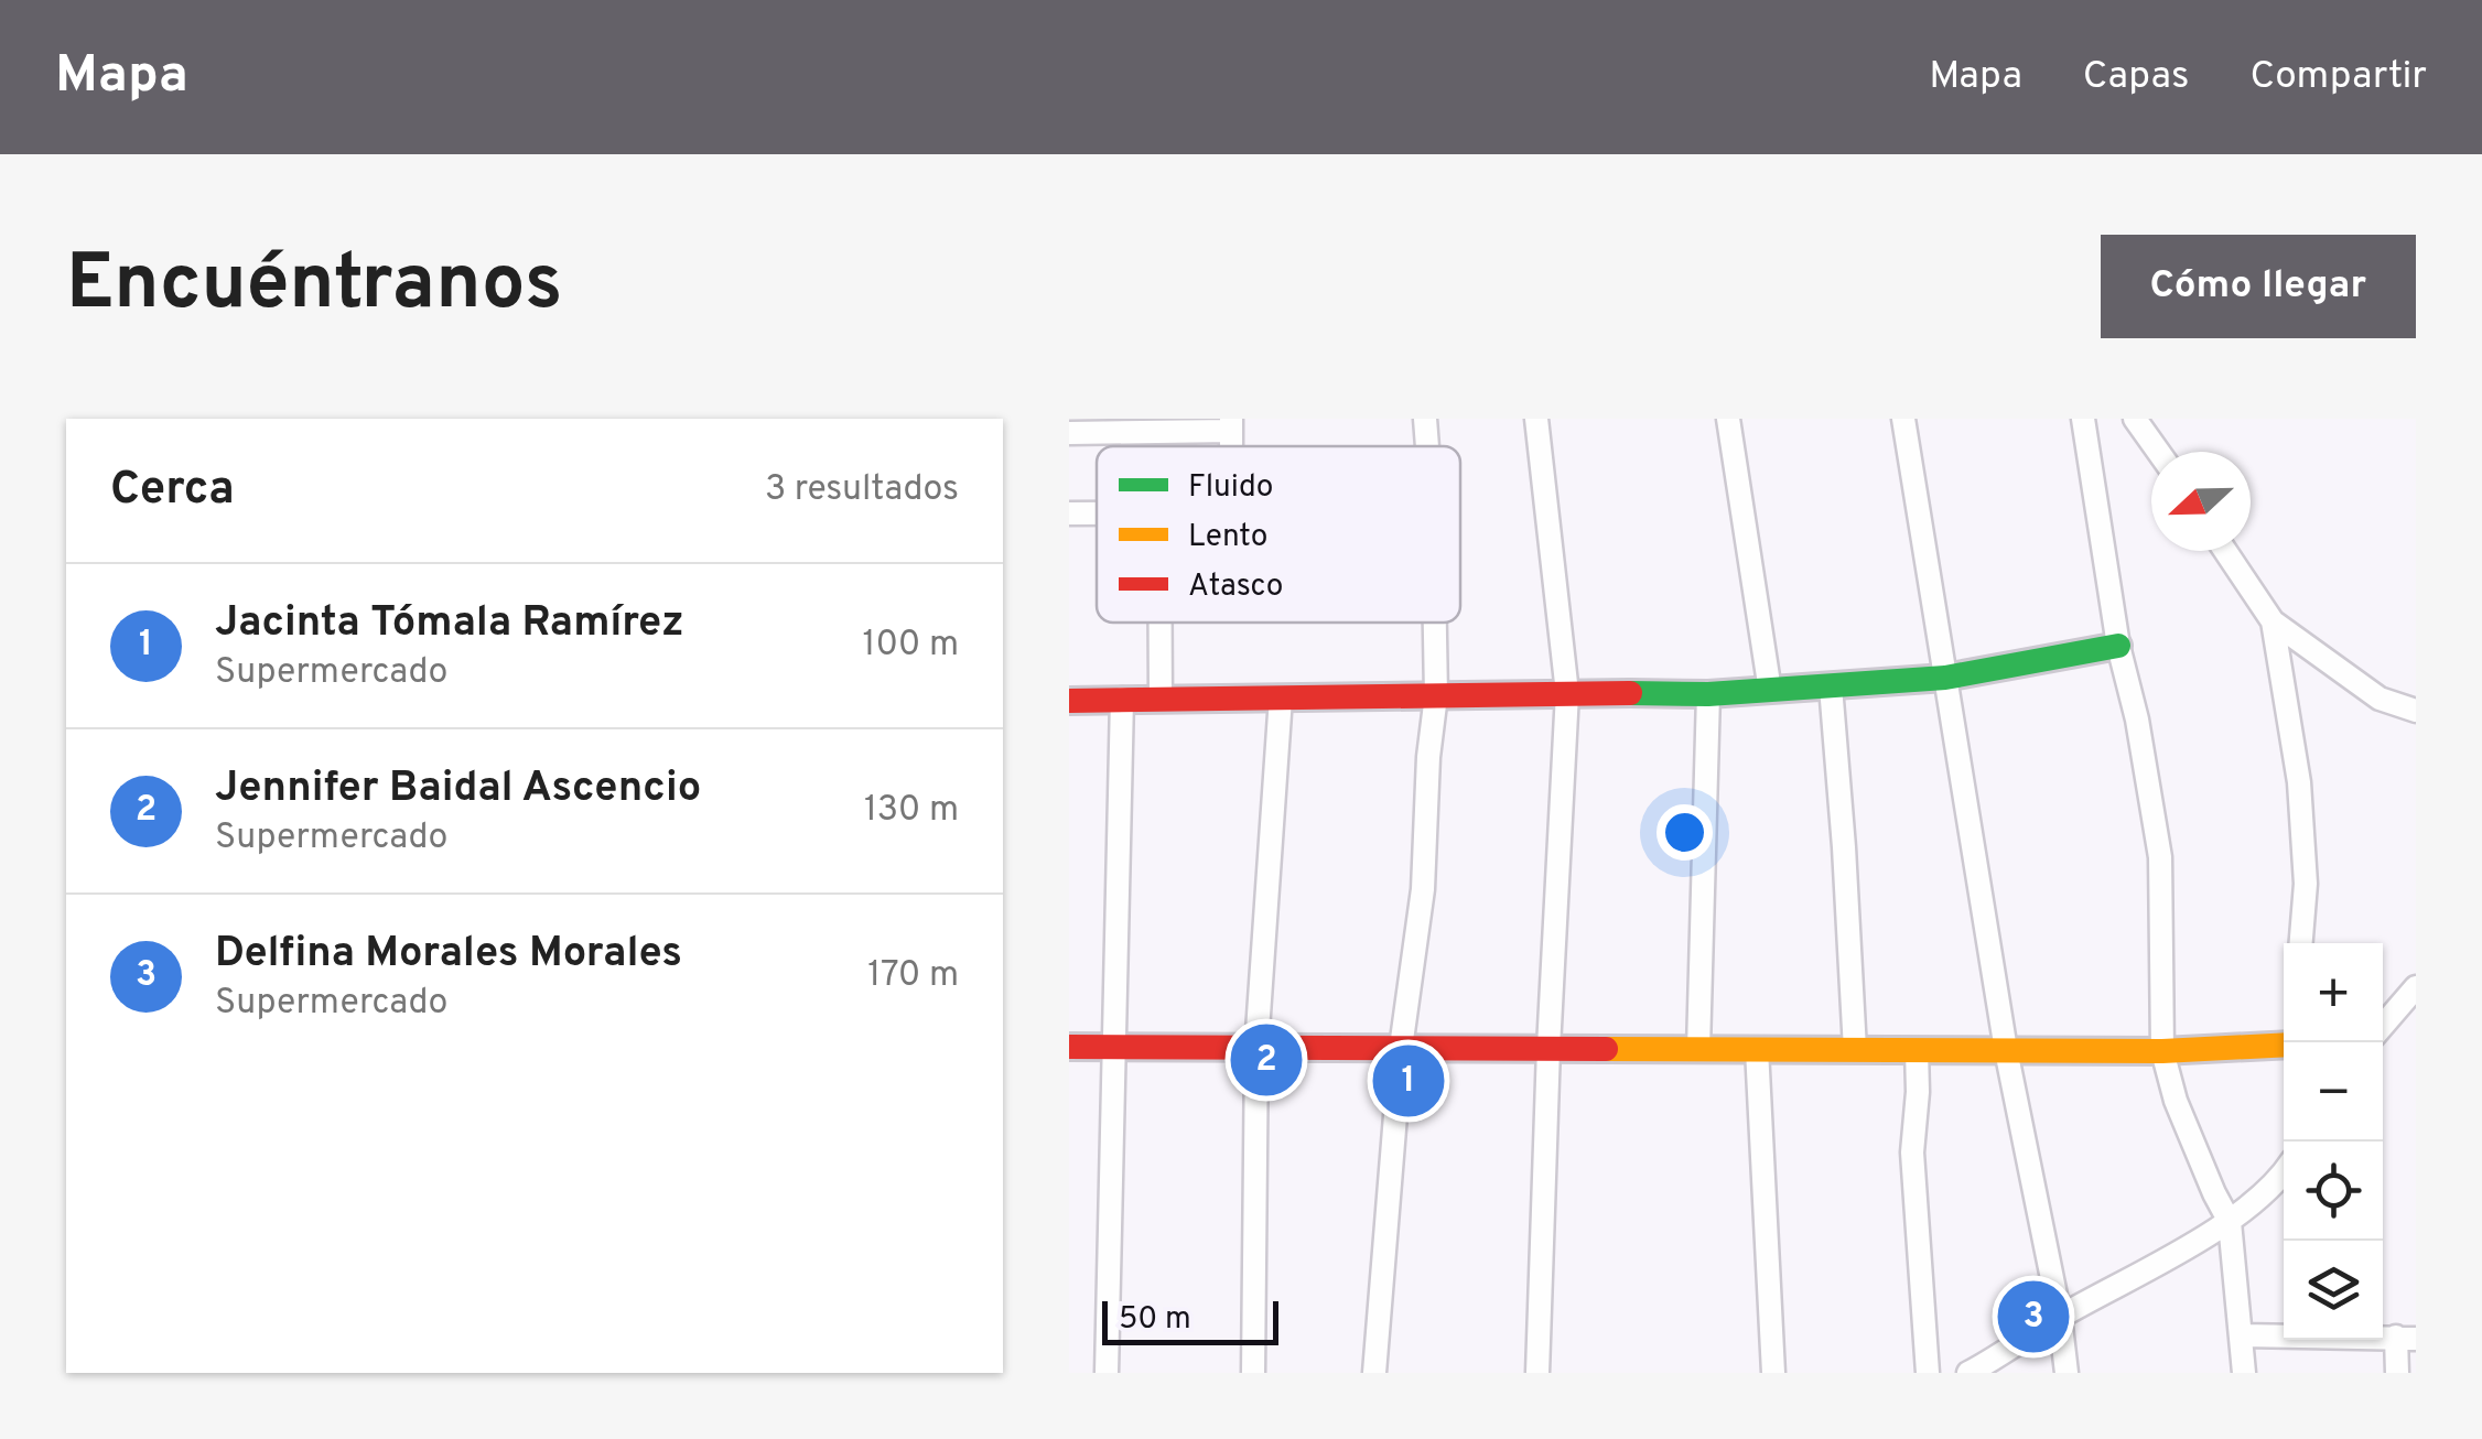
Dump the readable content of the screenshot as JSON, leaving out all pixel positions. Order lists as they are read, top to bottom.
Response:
{
  "legend": ["Fluido", "Lento", "Atasco"],
  "scale_bar": "50 m",
  "north": "left",
  "page": {
    "header": "Mapa",
    "nav": ["Mapa", "Capas", "Compartir"],
    "buttons": "Cómo llegar",
    "title": "Encuéntranos",
    "heading": ["Cerca", "3 resultados"],
    "list": [
      {
        "mark": "1",
        "name": "Jacinta Tómala Ramírez",
        "note": "Supermercado",
        "value": "100 m"
      },
      {
        "mark": "2",
        "name": "Jennifer Baidal Ascencio",
        "note": "Supermercado",
        "value": "130 m"
      },
      {
        "mark": "3",
        "name": "Delfina Morales Morales",
        "note": "Supermercado",
        "value": "170 m"
      }
    ],
    "map_buttons": ["+", "−"],
    "pins": ["2", "1", "3"],
    "scale": "50 m"
  }
}
